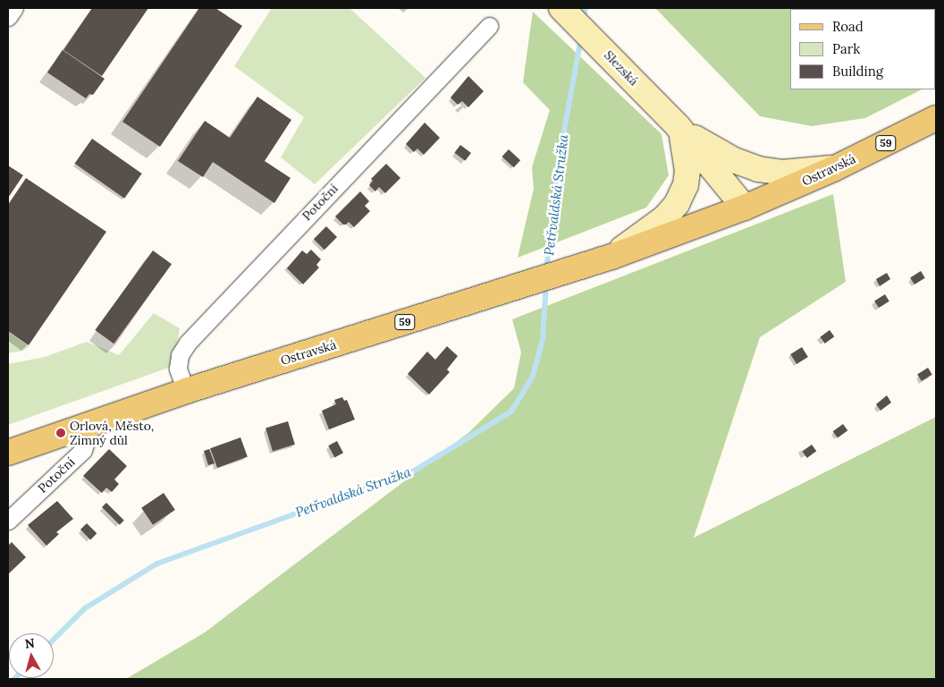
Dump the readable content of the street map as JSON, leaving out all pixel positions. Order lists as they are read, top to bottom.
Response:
{
  "streets": {
    "main road": ["Slezská", "59", "Ostravská"],
    "street": ["Potoční"]
  },
  "crossings": [
    ["Slezská", "59"],
    ["Slezská", "Ostravská"],
    ["59", "Ostravská"],
    ["Ostravská", "Potoční"]
  ],
  "water": ["Petřvaldská Stružka"],
  "places": ["Orlová, Město, Zimný důl"],
  "legend": ["Road", "Park", "Building"],
  "north": "top"
}
